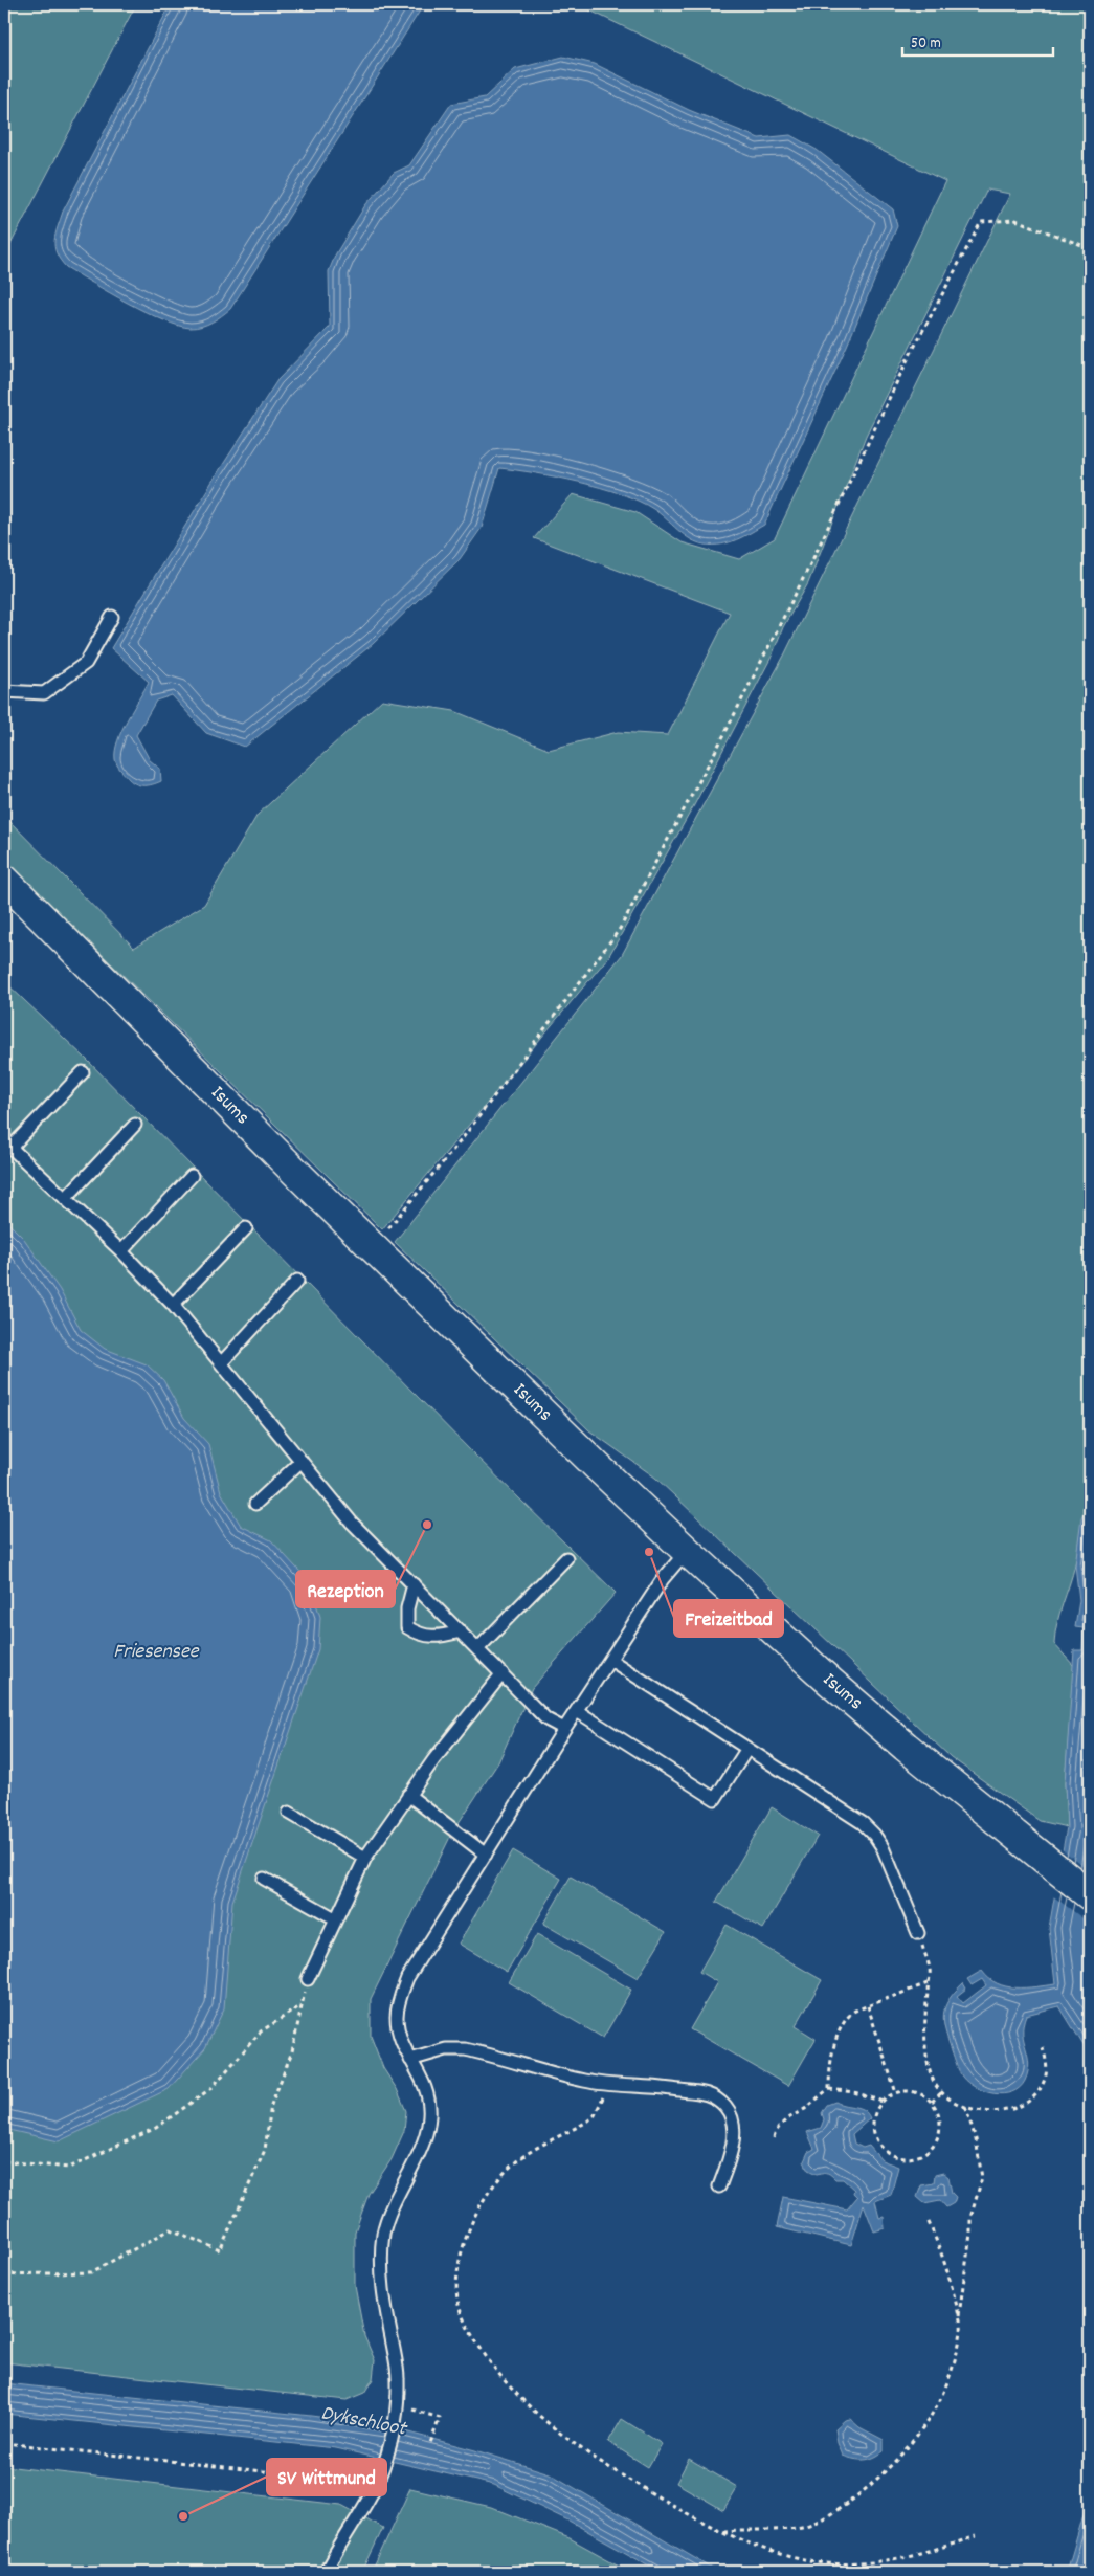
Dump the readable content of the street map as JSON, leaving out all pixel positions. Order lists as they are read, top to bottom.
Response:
{
  "streets": {
    "main road": ["Isums"]
  },
  "water": ["Friesensee", "Dykschloot"],
  "places": ["Rezeption", "Freizeitbad", "SV Wittmund"],
  "scale_bar": "50 m"
}
